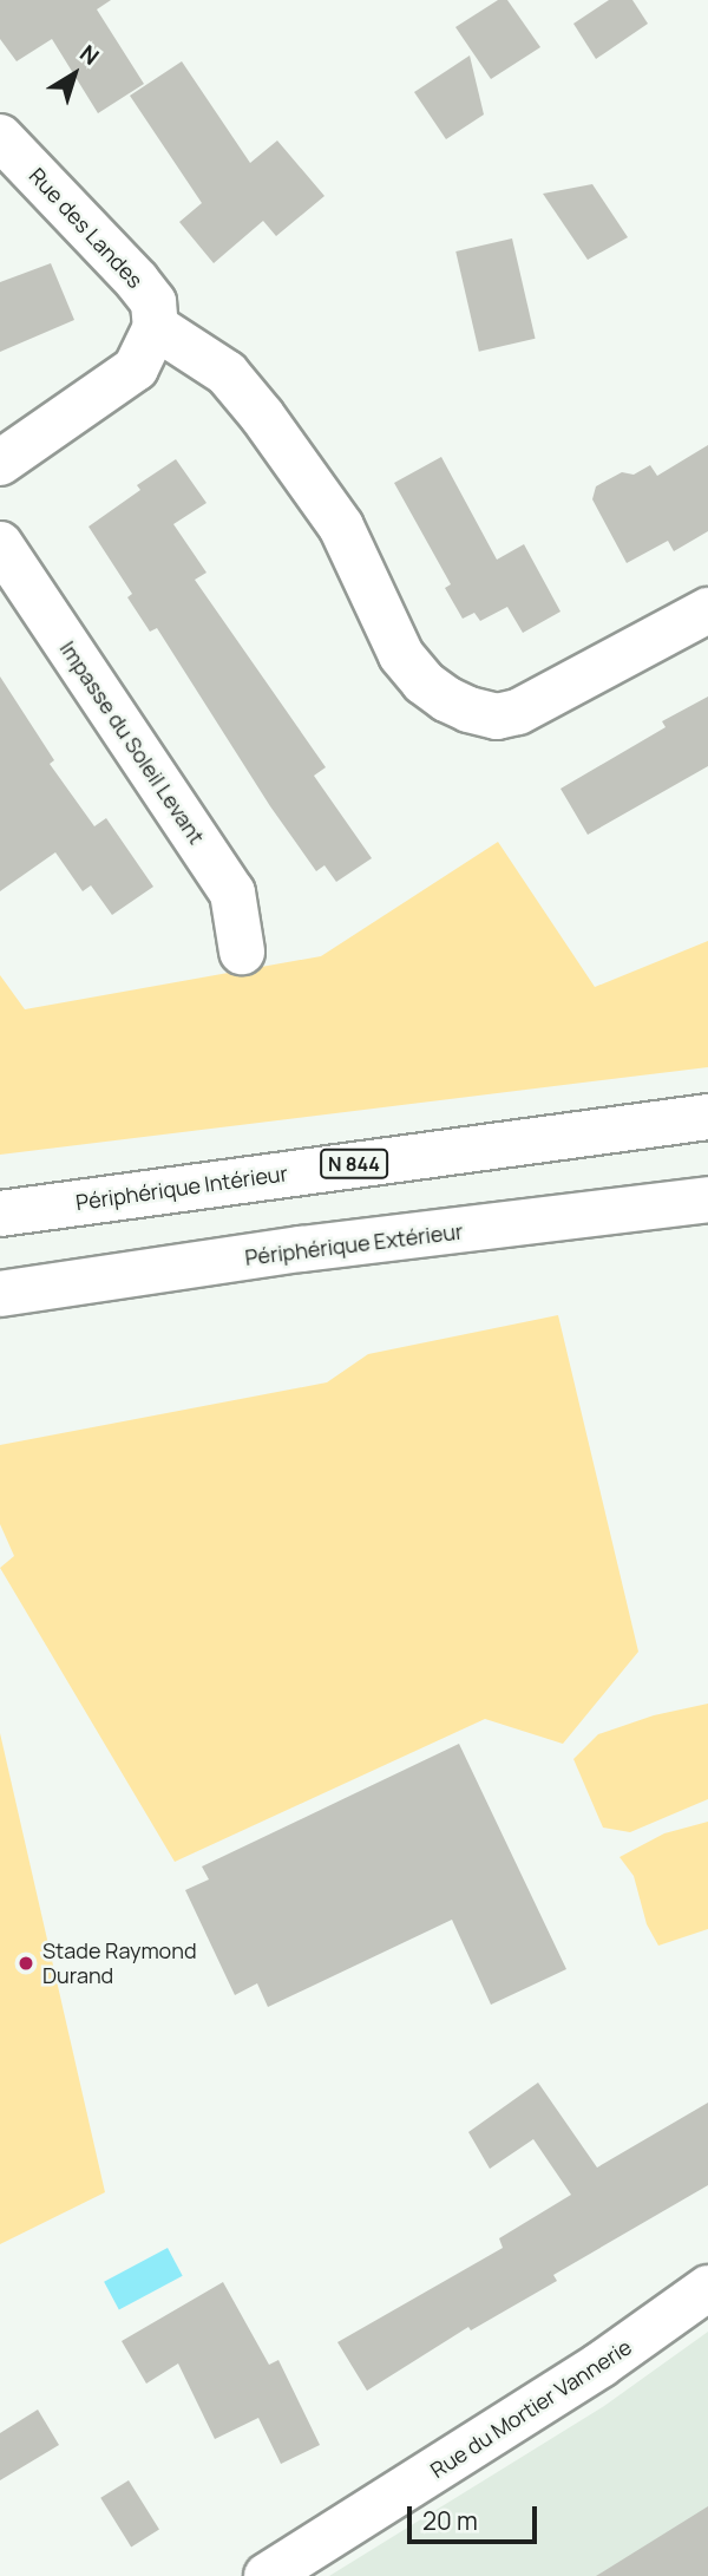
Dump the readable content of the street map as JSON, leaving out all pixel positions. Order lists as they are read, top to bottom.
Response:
{
  "streets": {
    "main road": [
      "Rue des Landes",
      "Impasse du Soleil Levant",
      "N 844",
      "Périphérique Intérieur",
      "Périphérique Extérieur",
      "Rue du Mortier Vannerie"
    ]
  },
  "places": ["Stade Raymond Durand"],
  "scale_bar": "20 m",
  "north": "top right"
}
